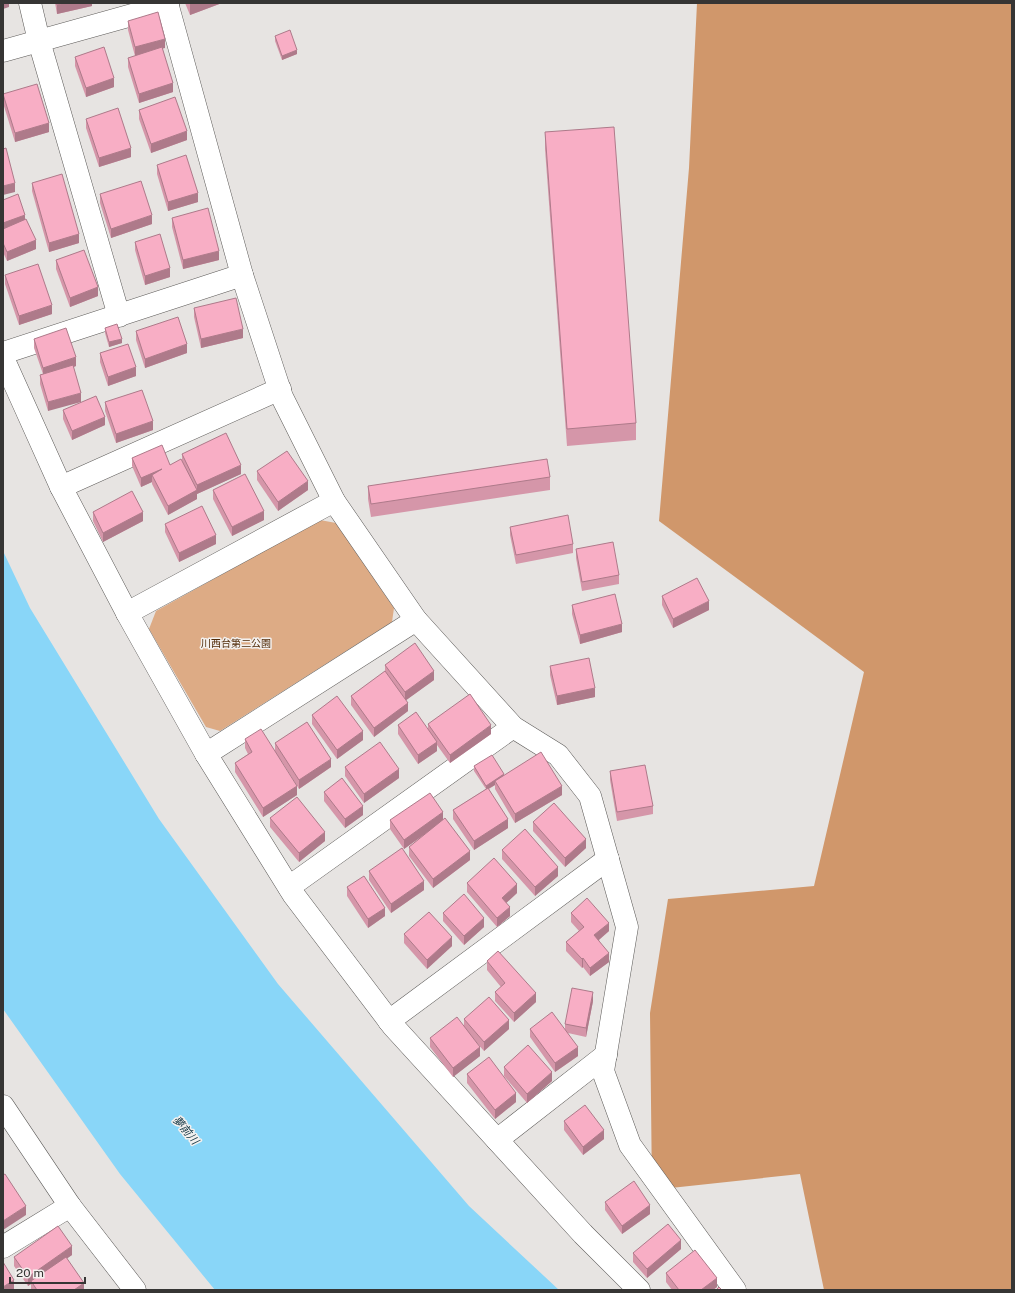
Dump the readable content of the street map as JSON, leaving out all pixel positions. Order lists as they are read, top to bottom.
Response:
{
  "water": ["夢前川"],
  "parks": ["川西台第二公園"],
  "scale_bar": "20 m"
}
